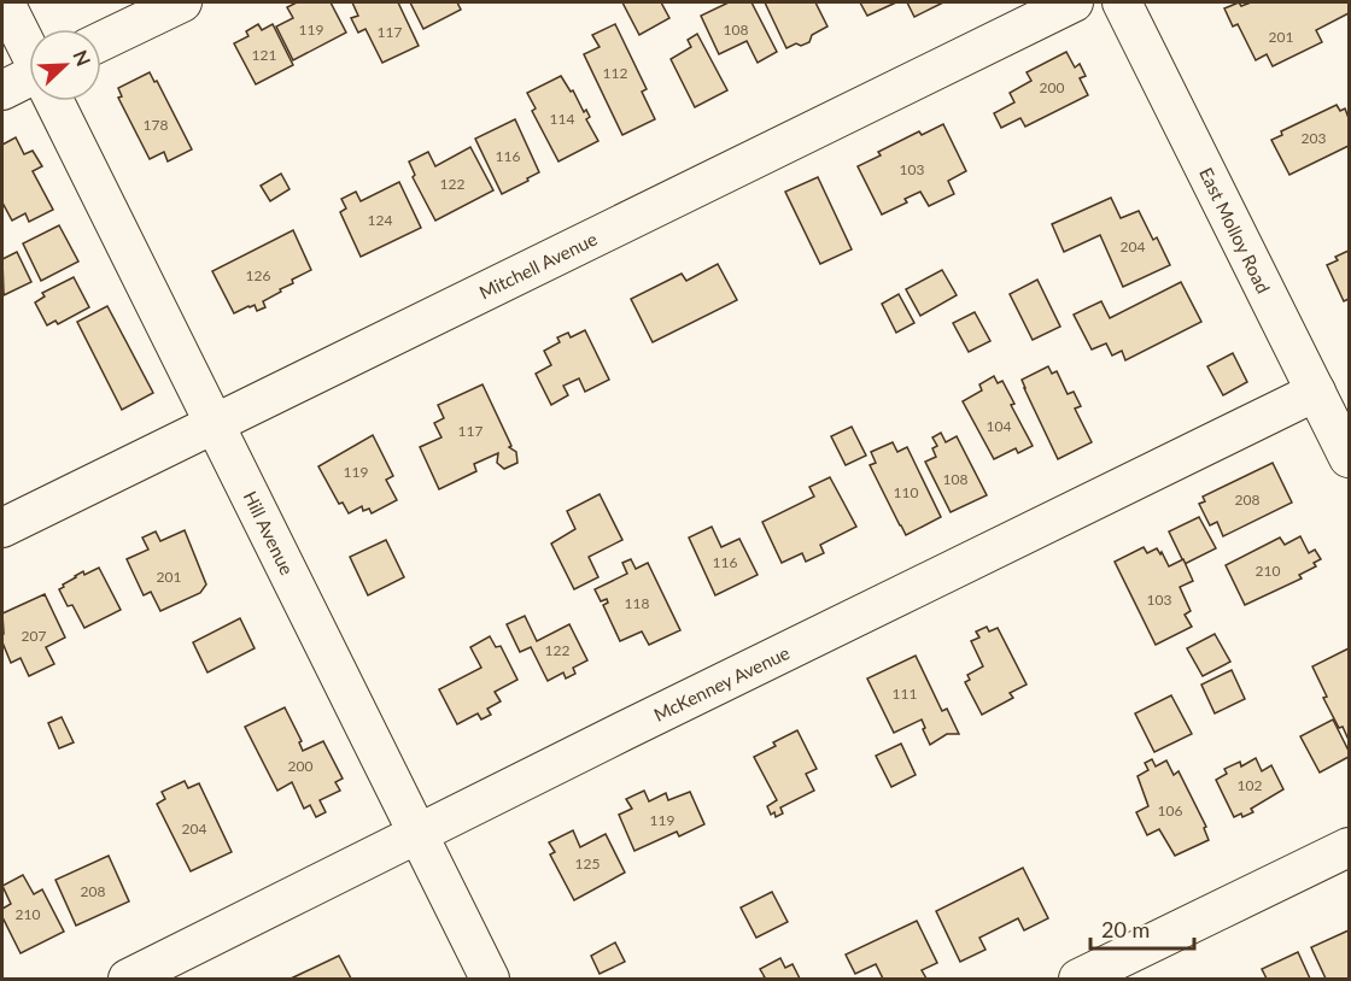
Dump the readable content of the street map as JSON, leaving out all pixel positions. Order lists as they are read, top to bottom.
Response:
{
  "streets": {
    "street": [
      "East Molloy Road",
      "Mitchell Avenue",
      "Hill Avenue",
      "McKenney Avenue"
    ]
  },
  "crossings": [
    ["East Molloy Road", "McKenney Avenue"],
    ["Mitchell Avenue", "Hill Avenue"],
    ["Hill Avenue", "McKenney Avenue"]
  ],
  "house_numbers": [
    "119",
    "108",
    "117",
    "201",
    "121",
    "112",
    "200",
    "114",
    "178",
    "203",
    "116",
    "103",
    "122",
    "124",
    "204",
    "126",
    "104",
    "117",
    "119",
    "108",
    "110",
    "208",
    "116",
    "210",
    "201",
    "103",
    "118",
    "207",
    "122",
    "111",
    "200",
    "102",
    "106",
    "119",
    "204",
    "125",
    "208",
    "210"
  ],
  "scale_bar": "20 m",
  "north": "top right"
}
